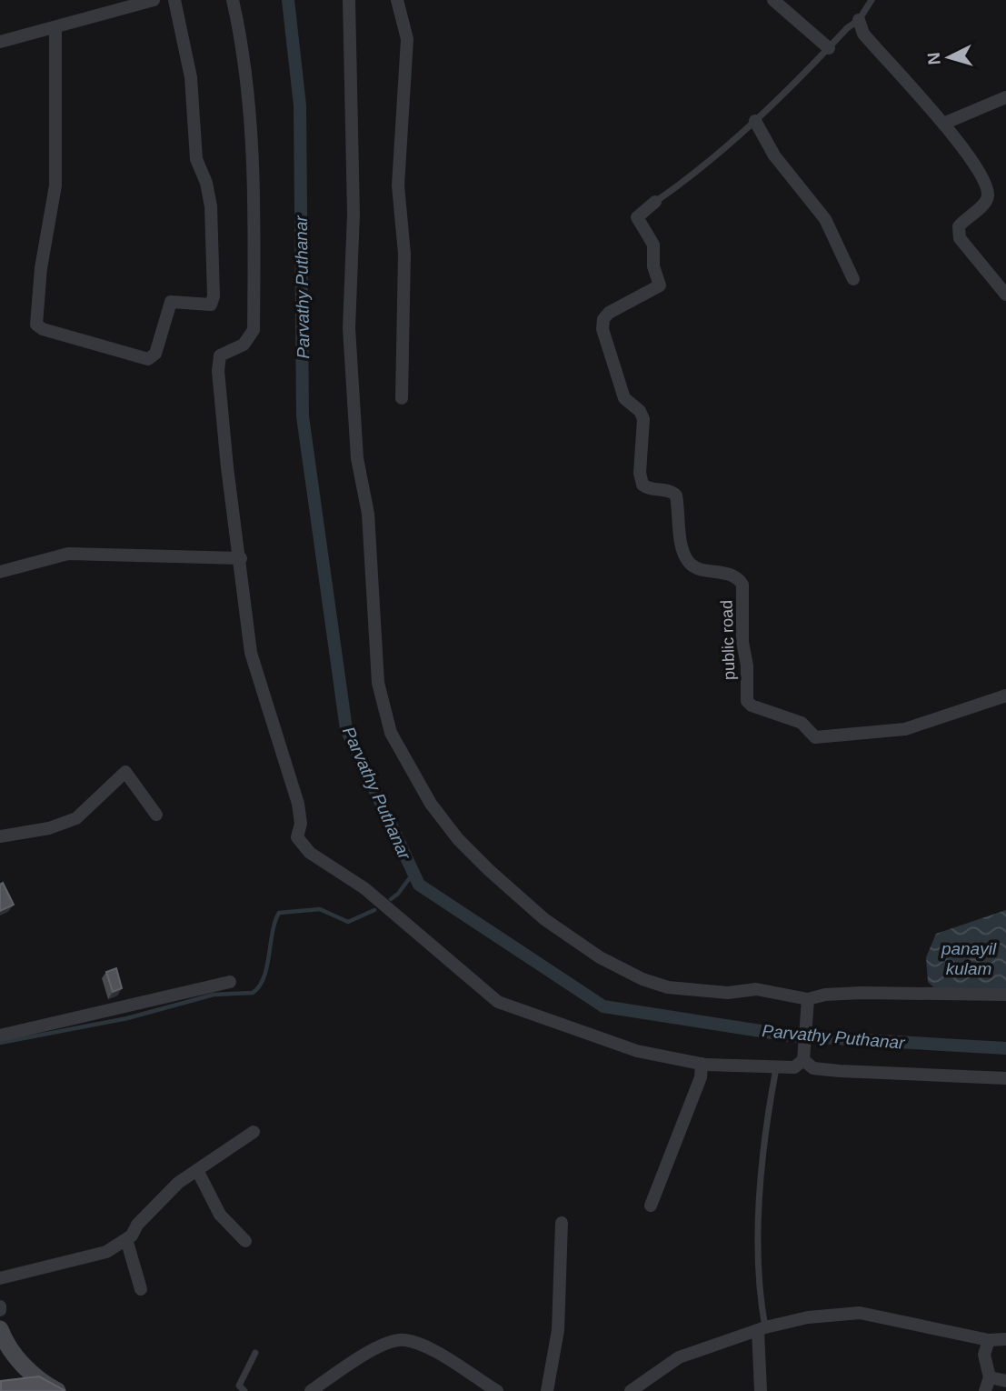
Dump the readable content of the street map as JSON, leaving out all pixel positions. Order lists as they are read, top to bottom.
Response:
{
  "streets": {
    "street": ["public road"]
  },
  "water": ["Parvathy Puthanar", "panayil kulam"],
  "north": "left"
}
